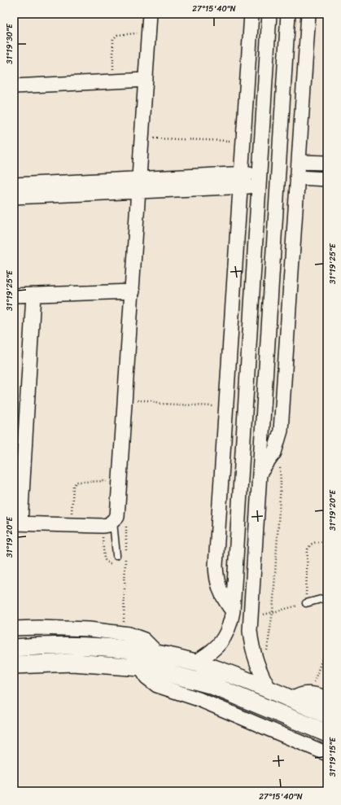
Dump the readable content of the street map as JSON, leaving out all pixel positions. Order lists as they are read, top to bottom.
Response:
{
  "coordinates": [
    "27°15'40\"N",
    "31°19'30\"E",
    "31°19'25\"E",
    "31°19'20\"E",
    "31°19'15\"E"
  ]
}
